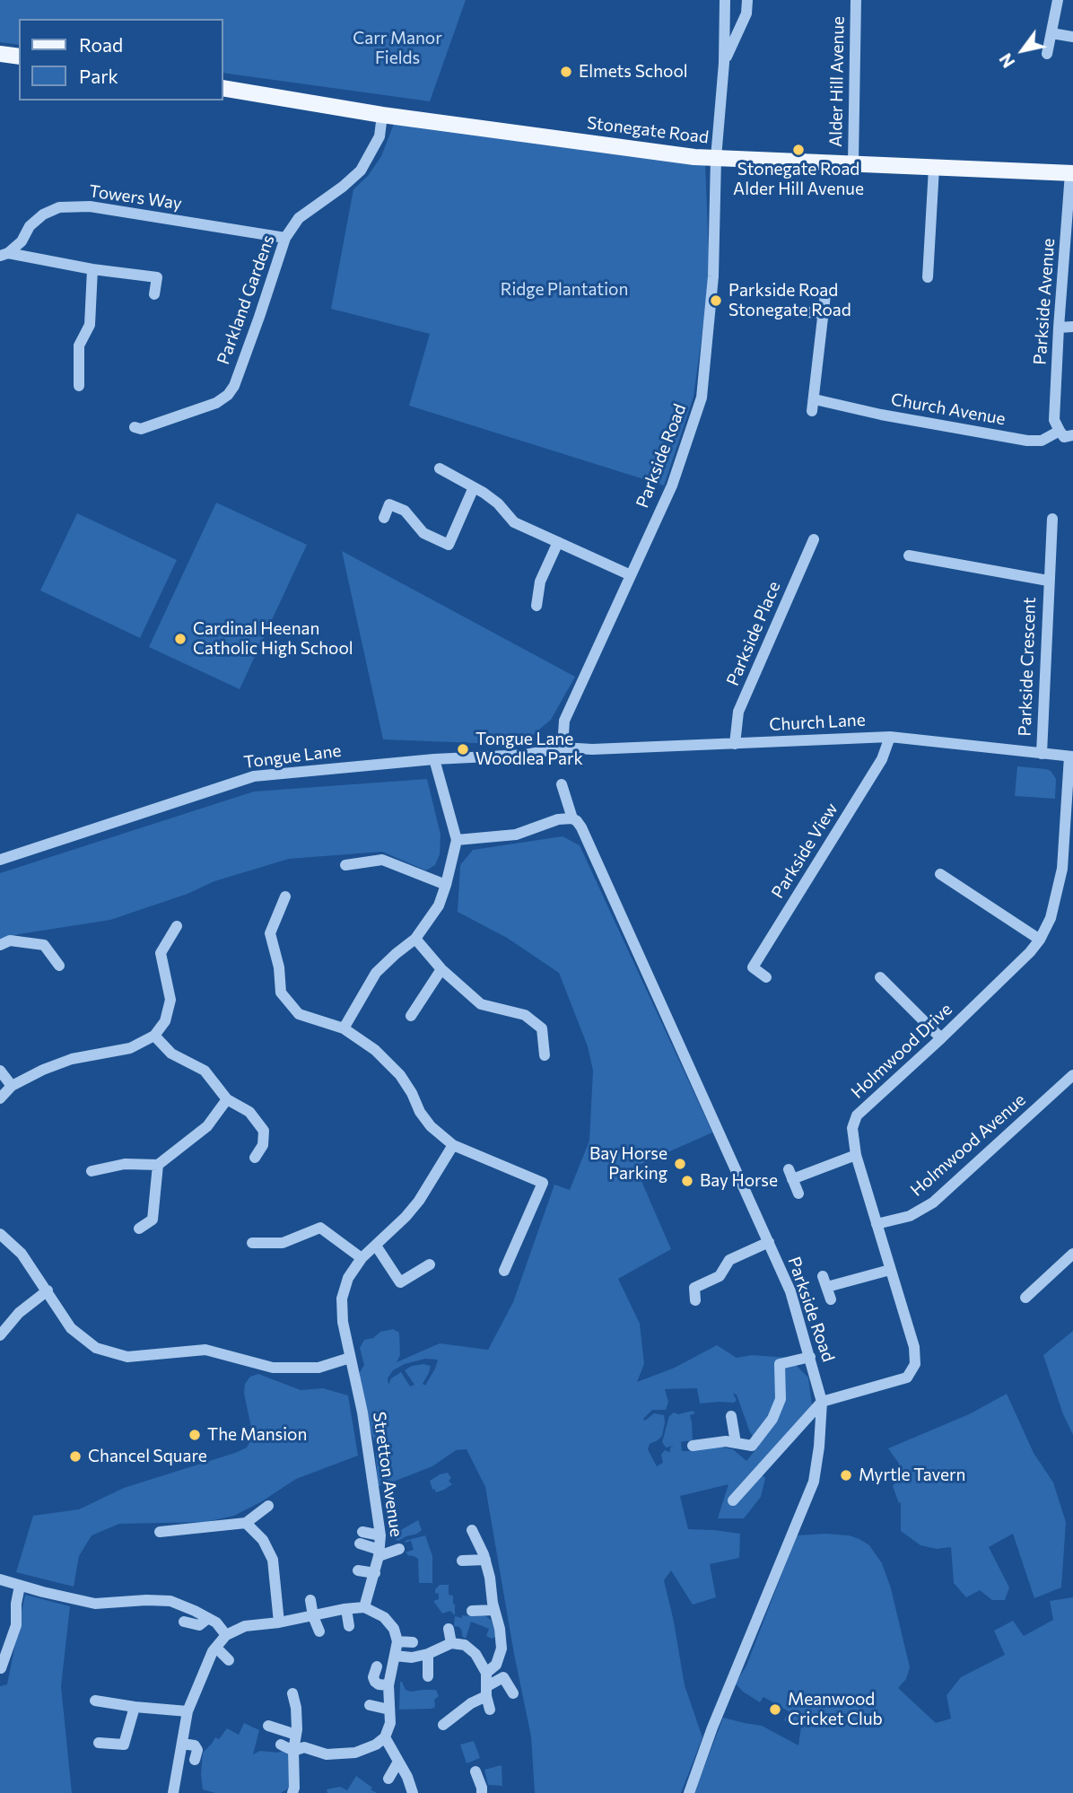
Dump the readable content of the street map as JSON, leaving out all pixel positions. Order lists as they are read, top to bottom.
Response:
{
  "streets": {
    "main road": ["Stonegate Road"],
    "street": [
      "Alder Hill Avenue",
      "Towers Way",
      "Parkland Gardens",
      "Parkside Avenue",
      "Church Avenue",
      "Parkside Road",
      "Parkside Place",
      "Parkside Crescent",
      "Church Lane",
      "Tongue Lane",
      "Parkside View",
      "Holmwood Drive",
      "Holmwood Avenue",
      "Stretton Avenue"
    ]
  },
  "crossings": [
    ["Alder Hill Avenue", "Stonegate Road"],
    ["Stonegate Road", "Parkland Gardens"],
    ["Stonegate Road", "Parkside Avenue"],
    ["Stonegate Road", "Parkside Road"],
    ["Towers Way", "Parkland Gardens"],
    ["Parkside Avenue", "Church Avenue"],
    ["Parkside Road", "Church Lane"],
    ["Parkside Road", "Tongue Lane"],
    ["Parkside Road", "Holmwood Drive"],
    ["Parkside Place", "Church Lane"],
    ["Parkside Crescent", "Church Lane"],
    ["Church Lane", "Tongue Lane"],
    ["Church Lane", "Parkside View"],
    ["Church Lane", "Holmwood Drive"],
    ["Holmwood Drive", "Holmwood Avenue"]
  ],
  "parks": ["Carr Manor Fields", "Ridge Plantation"],
  "places": [
    "Elmets School",
    "Stonegate Road Alder Hill Avenue",
    "Parkside Road Stonegate Road",
    "Cardinal Heenan Catholic High School",
    "Tongue Lane Woodlea Park",
    "Bay Horse Parking",
    "Bay Horse",
    "The Mansion",
    "Chancel Square",
    "Myrtle Tavern",
    "Meanwood Cricket Club"
  ],
  "legend": ["Road", "Park"],
  "north": "bottom left"
}
